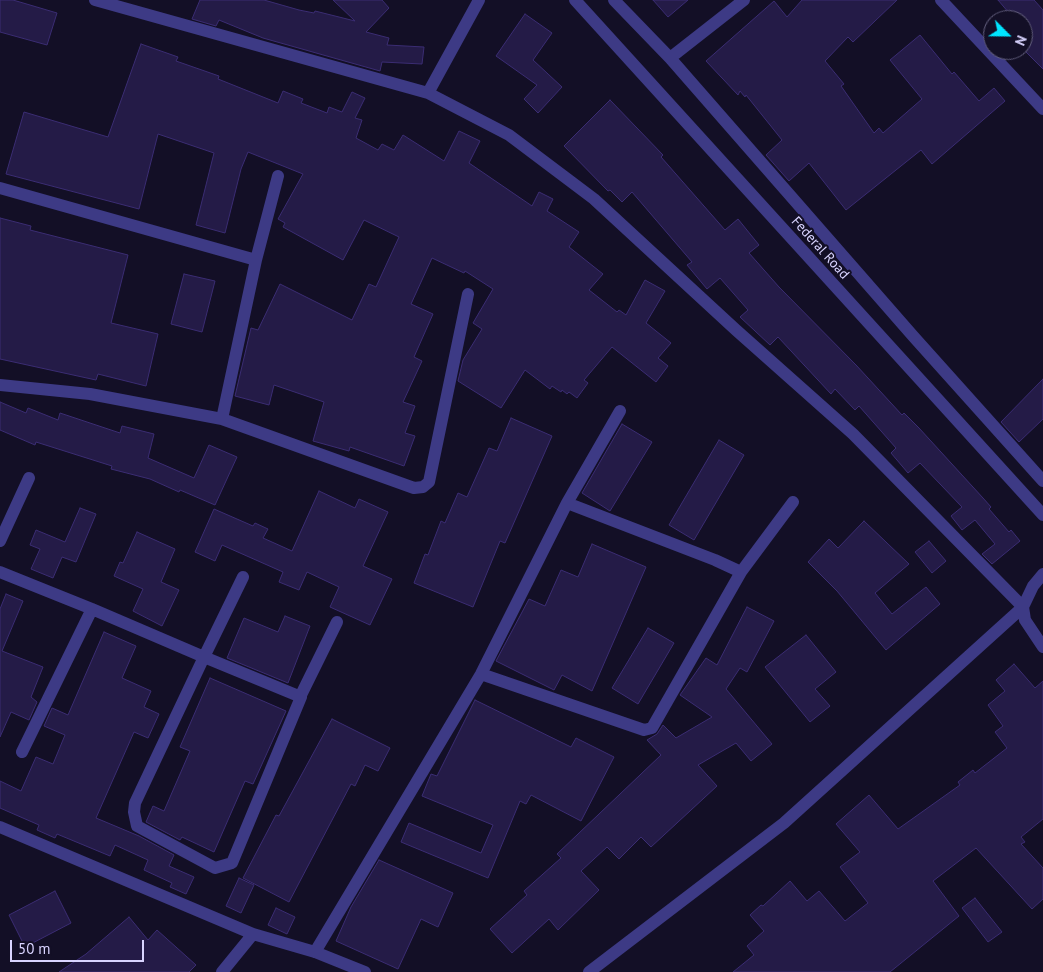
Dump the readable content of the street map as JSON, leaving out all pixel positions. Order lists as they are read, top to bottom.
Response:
{
  "streets": {
    "street": ["Federal Road"]
  },
  "scale_bar": "50 m",
  "north": "bottom right"
}
